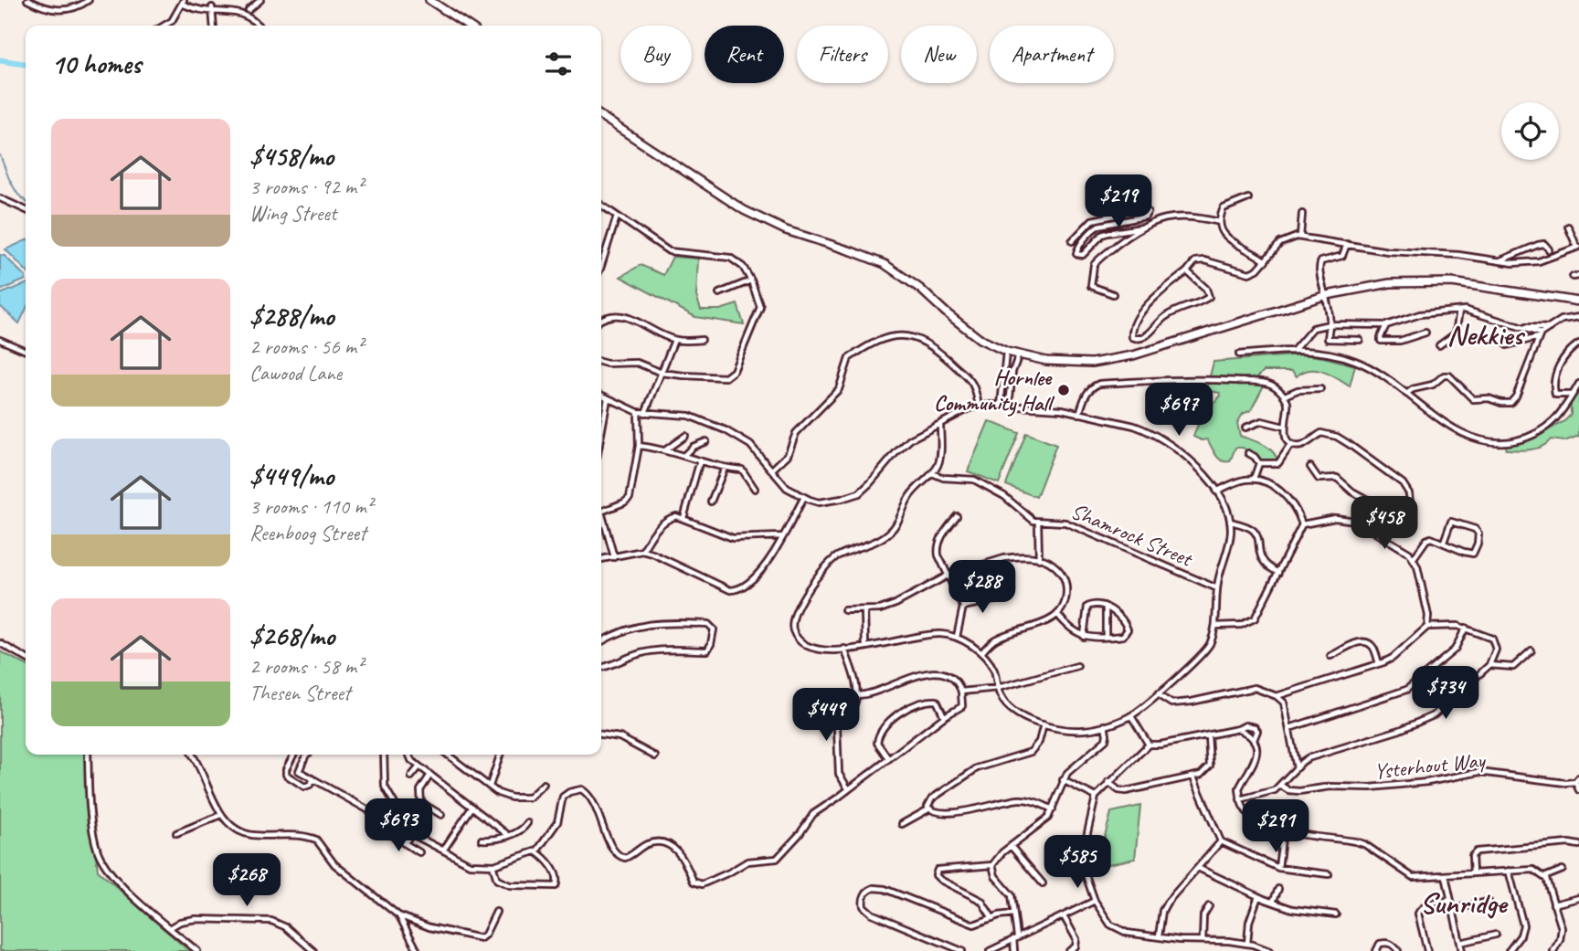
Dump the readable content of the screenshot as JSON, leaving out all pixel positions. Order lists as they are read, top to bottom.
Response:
{
  "streets": {
    "street": ["Shamrock Street", "Ysterhout Way"]
  },
  "districts": ["Nekkies", "Sunridge"],
  "places": ["Hornlee Community Hall"],
  "page": {
    "chip": [
      "Buy",
      "Rent",
      "Filters",
      "New",
      "Apartment"
    ],
    "heading": "10 homes",
    "list": [
      {
        "name": "$458/mo",
        "note": "3 rooms · 92 m² · Wing Street"
      },
      {
        "name": "$288/mo",
        "note": "2 rooms · 56 m² · Cawood Lane"
      },
      {
        "name": "$449/mo",
        "note": "3 rooms · 110 m² · Reenboog Street"
      },
      {
        "name": "$268/mo",
        "note": "2 rooms · 58 m² · Thesen Street"
      }
    ],
    "price": [
      "$219",
      "$697",
      "$458",
      "$288",
      "$734",
      "$449",
      "$693",
      "$291",
      "$585",
      "$268"
    ]
  }
}
